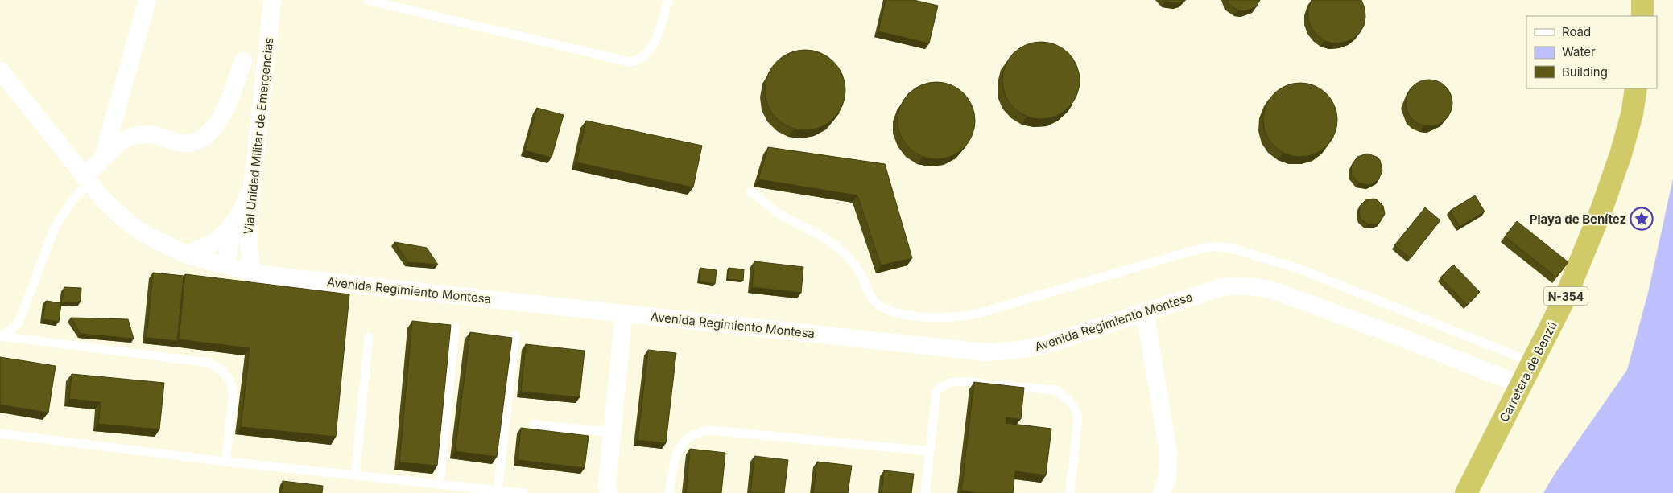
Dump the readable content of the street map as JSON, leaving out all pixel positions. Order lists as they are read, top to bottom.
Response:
{
  "streets": {
    "highway": ["N-354", "Carretera de Benzú"],
    "street": ["Vial Unidad Militar de Emergencias", "Avenida Regimiento Montesa"]
  },
  "crossings": [
    ["Vial Unidad Militar de Emergencias", "Avenida Regimiento Montesa"],
    ["Avenida Regimiento Montesa", "Carretera de Benzú"]
  ],
  "places": {
    "place": ["Playa de Benítez"]
  },
  "legend": ["Road", "Water", "Building"]
}
